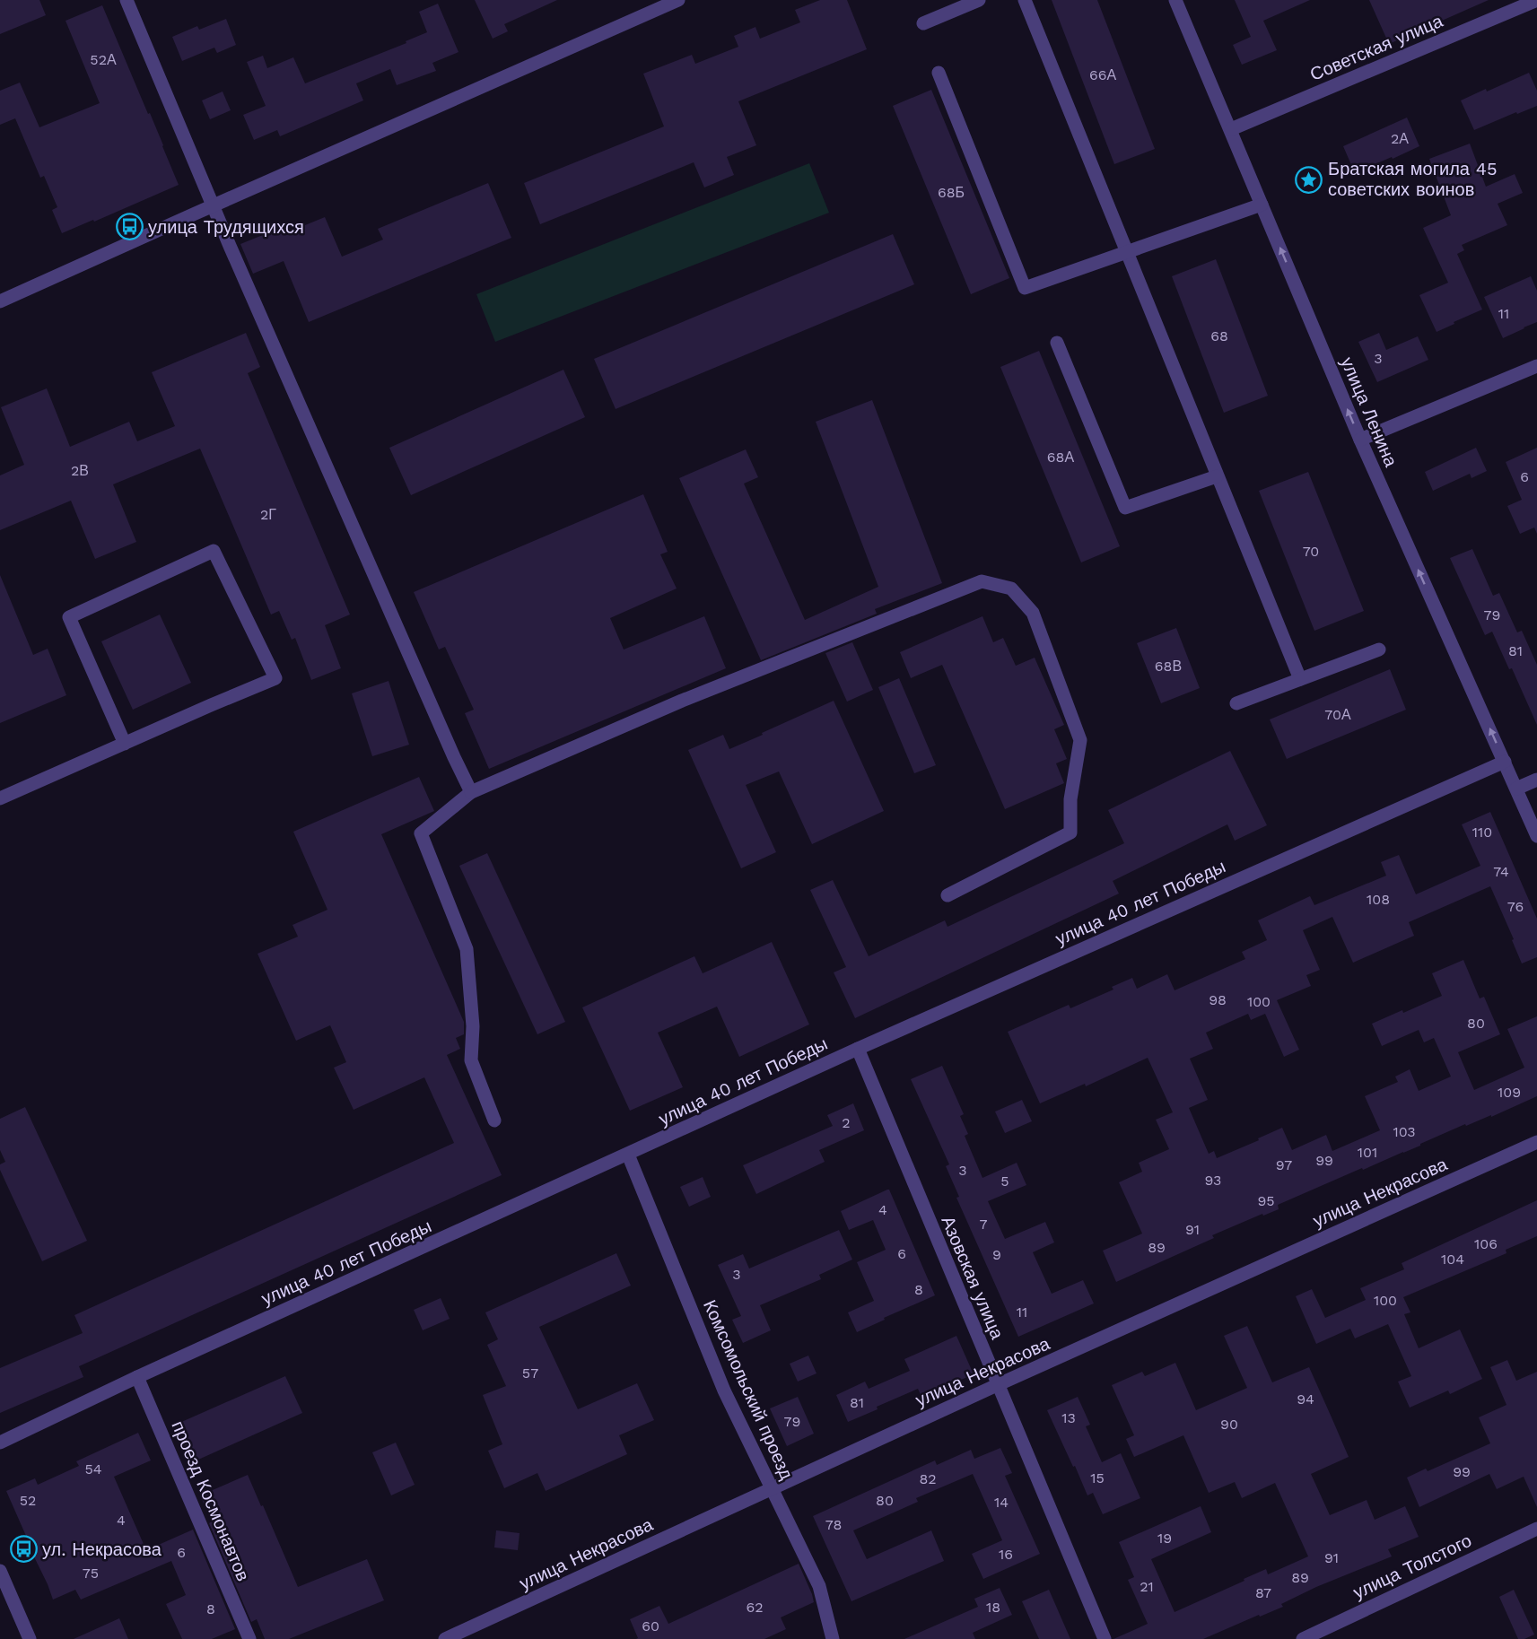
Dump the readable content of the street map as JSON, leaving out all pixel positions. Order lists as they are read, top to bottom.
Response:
{
  "streets": {
    "street": [
      "Советская улица",
      "улица Ленина",
      "улица 40 лет Победы",
      "улица Некрасова",
      "Азовская улица",
      "Комсомольский проезд",
      "проезд Космонавтов",
      "улица Толстого"
    ]
  },
  "crossings": [
    ["Советская улица", "улица Ленина"],
    ["улица Ленина", "улица 40 лет Победы"],
    ["улица 40 лет Победы", "Азовская улица"],
    ["улица 40 лет Победы", "Комсомольский проезд"],
    ["улица 40 лет Победы", "проезд Космонавтов"],
    ["улица Некрасова", "Азовская улица"],
    ["улица Некрасова", "Комсомольский проезд"]
  ],
  "one_way": ["улица Ленина"],
  "places": {
    "place": ["Братская могила 45 советских воинов"],
    "bus stop": ["улица Трудящихся", "ул. Некрасова"]
  },
  "house_numbers": [
    "52А",
    "66А",
    "2А",
    "68Б",
    "11",
    "68",
    "3",
    "68А",
    "2В",
    "6",
    "2Г",
    "70",
    "79",
    "81",
    "68В",
    "70А",
    "110",
    "74",
    "108",
    "76",
    "98",
    "100",
    "80",
    "109",
    "2",
    "103",
    "101",
    "99",
    "97",
    "3",
    "93",
    "5",
    "95",
    "4",
    "7",
    "91",
    "106",
    "89",
    "6",
    "9",
    "104",
    "3",
    "8",
    "100",
    "11",
    "57",
    "94",
    "81",
    "13",
    "79",
    "90",
    "54",
    "99",
    "15",
    "82",
    "52",
    "80",
    "14",
    "4",
    "78",
    "19",
    "6",
    "16",
    "91",
    "75",
    "89",
    "21",
    "87",
    "62",
    "18",
    "8",
    "60"
  ]
}
